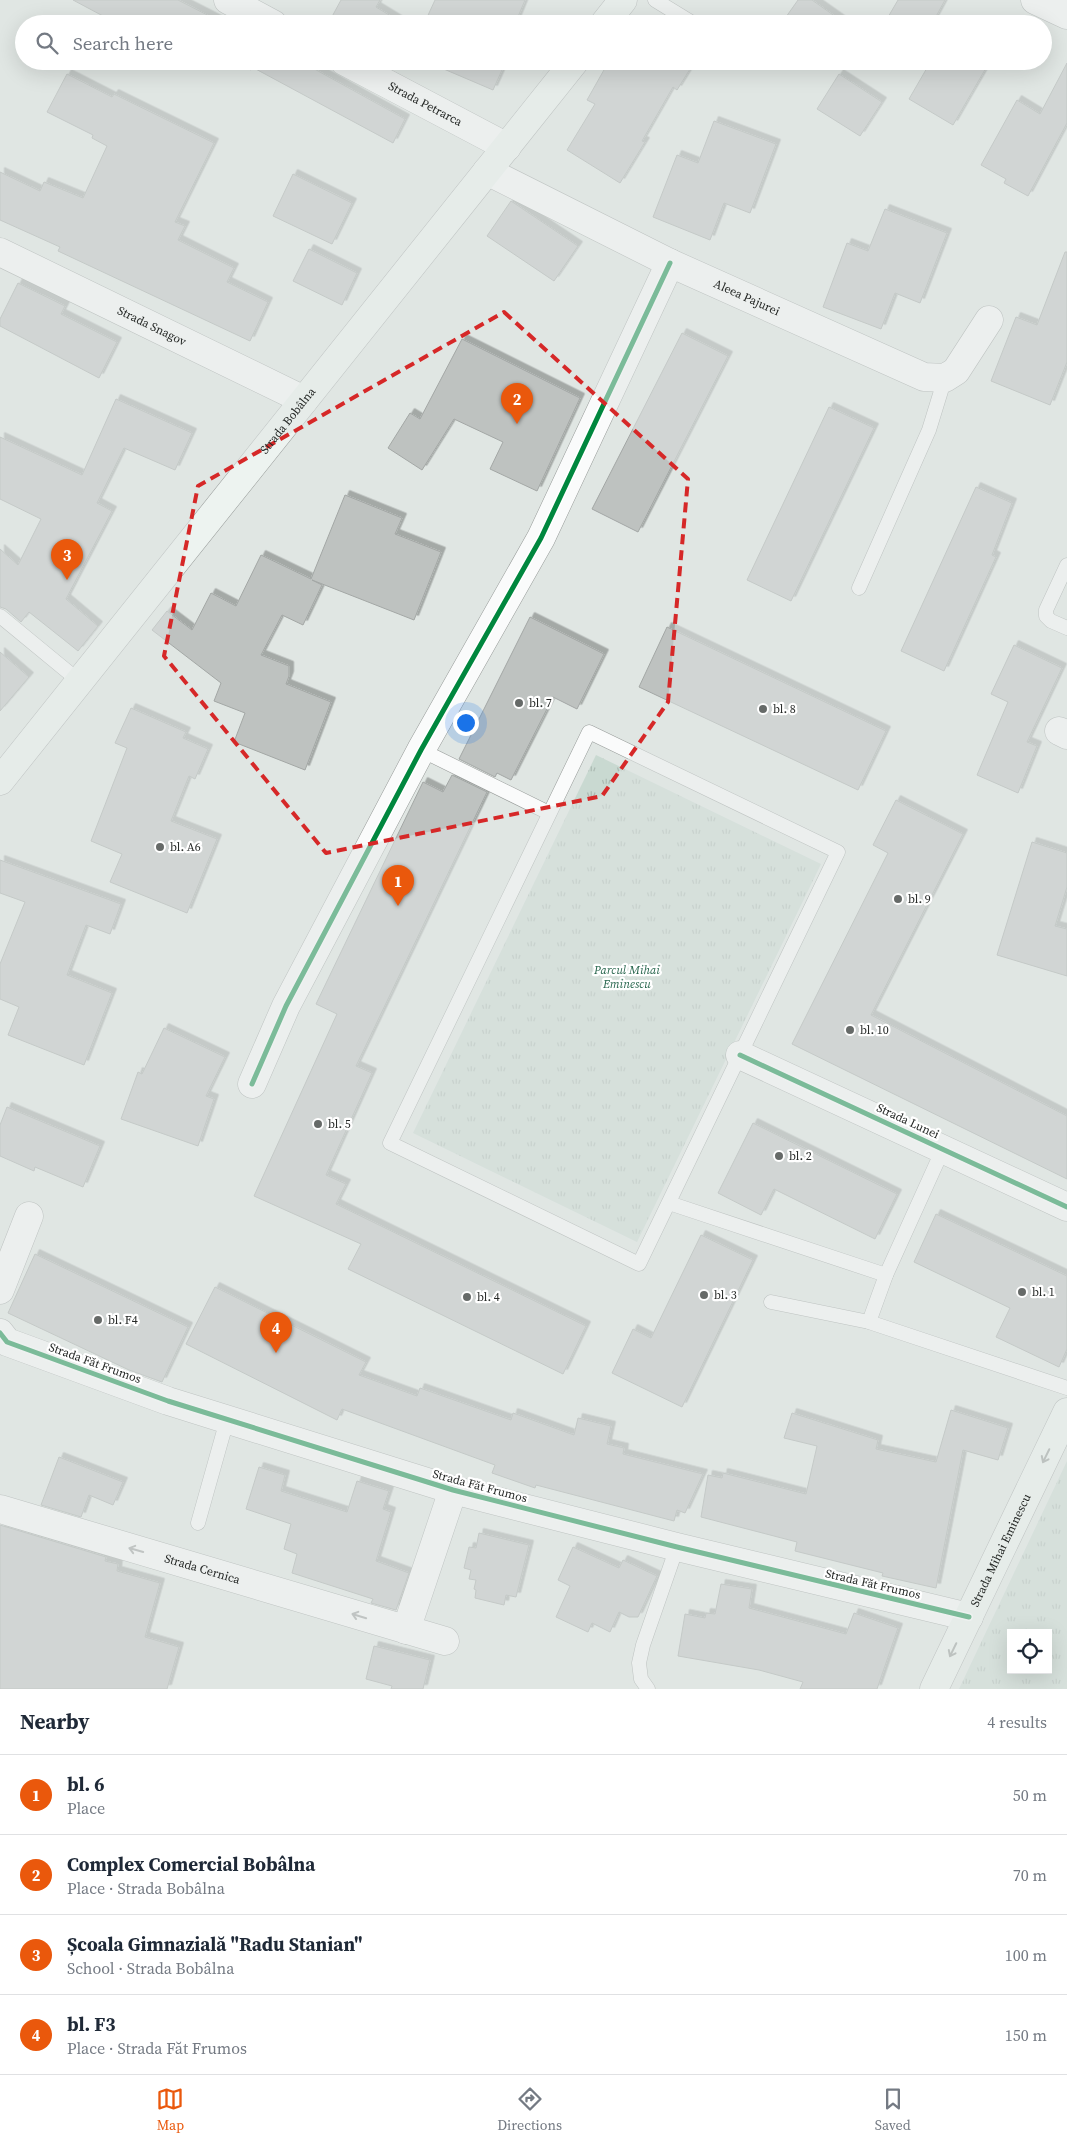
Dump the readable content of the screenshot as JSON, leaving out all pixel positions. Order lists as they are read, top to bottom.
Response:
{
  "streets": {
    "main road": ["Strada Bobâlna", "Strada Mihai Eminescu"],
    "street": [
      "Strada Petrarca",
      "Aleea Pajurei",
      "Strada Snagov",
      "Strada Lunei",
      "Strada Făt Frumos",
      "Strada Cernica"
    ]
  },
  "crossings": [
    ["Strada Petrarca", "Strada Bobâlna"],
    ["Aleea Pajurei", "Strada Bobâlna"],
    ["Strada Snagov", "Strada Bobâlna"],
    ["Strada Făt Frumos", "Strada Mihai Eminescu"]
  ],
  "one_way": ["Strada Mihai Eminescu", "Strada Cernica"],
  "parks": ["Parcul Mihai Eminescu"],
  "places": [
    "bl. 7",
    "bl. 8",
    "bl. A6",
    "bl. 9",
    "bl. 10",
    "bl. 5",
    "bl. 2",
    "bl. 1",
    "bl. 3",
    "bl. 4",
    "bl. F4"
  ],
  "page": {
    "search": "Search here",
    "pins": [
      "2",
      "3",
      "1",
      "4"
    ],
    "heading": ["Nearby", "4 results"],
    "list": [
      {
        "mark": "1",
        "name": "bl. 6",
        "note": "Place",
        "value": "50 m"
      },
      {
        "mark": "2",
        "name": "Complex Comercial Bobâlna",
        "note": "Place · Strada Bobâlna",
        "value": "70 m"
      },
      {
        "mark": "3",
        "name": "Școala Gimnazială \"Radu Stanian\"",
        "note": "School · Strada Bobâlna",
        "value": "100 m"
      },
      {
        "mark": "4",
        "name": "bl. F3",
        "note": "Place · Strada Făt Frumos",
        "value": "150 m"
      }
    ],
    "nav": ["Map", "Directions", "Saved"]
  }
}
